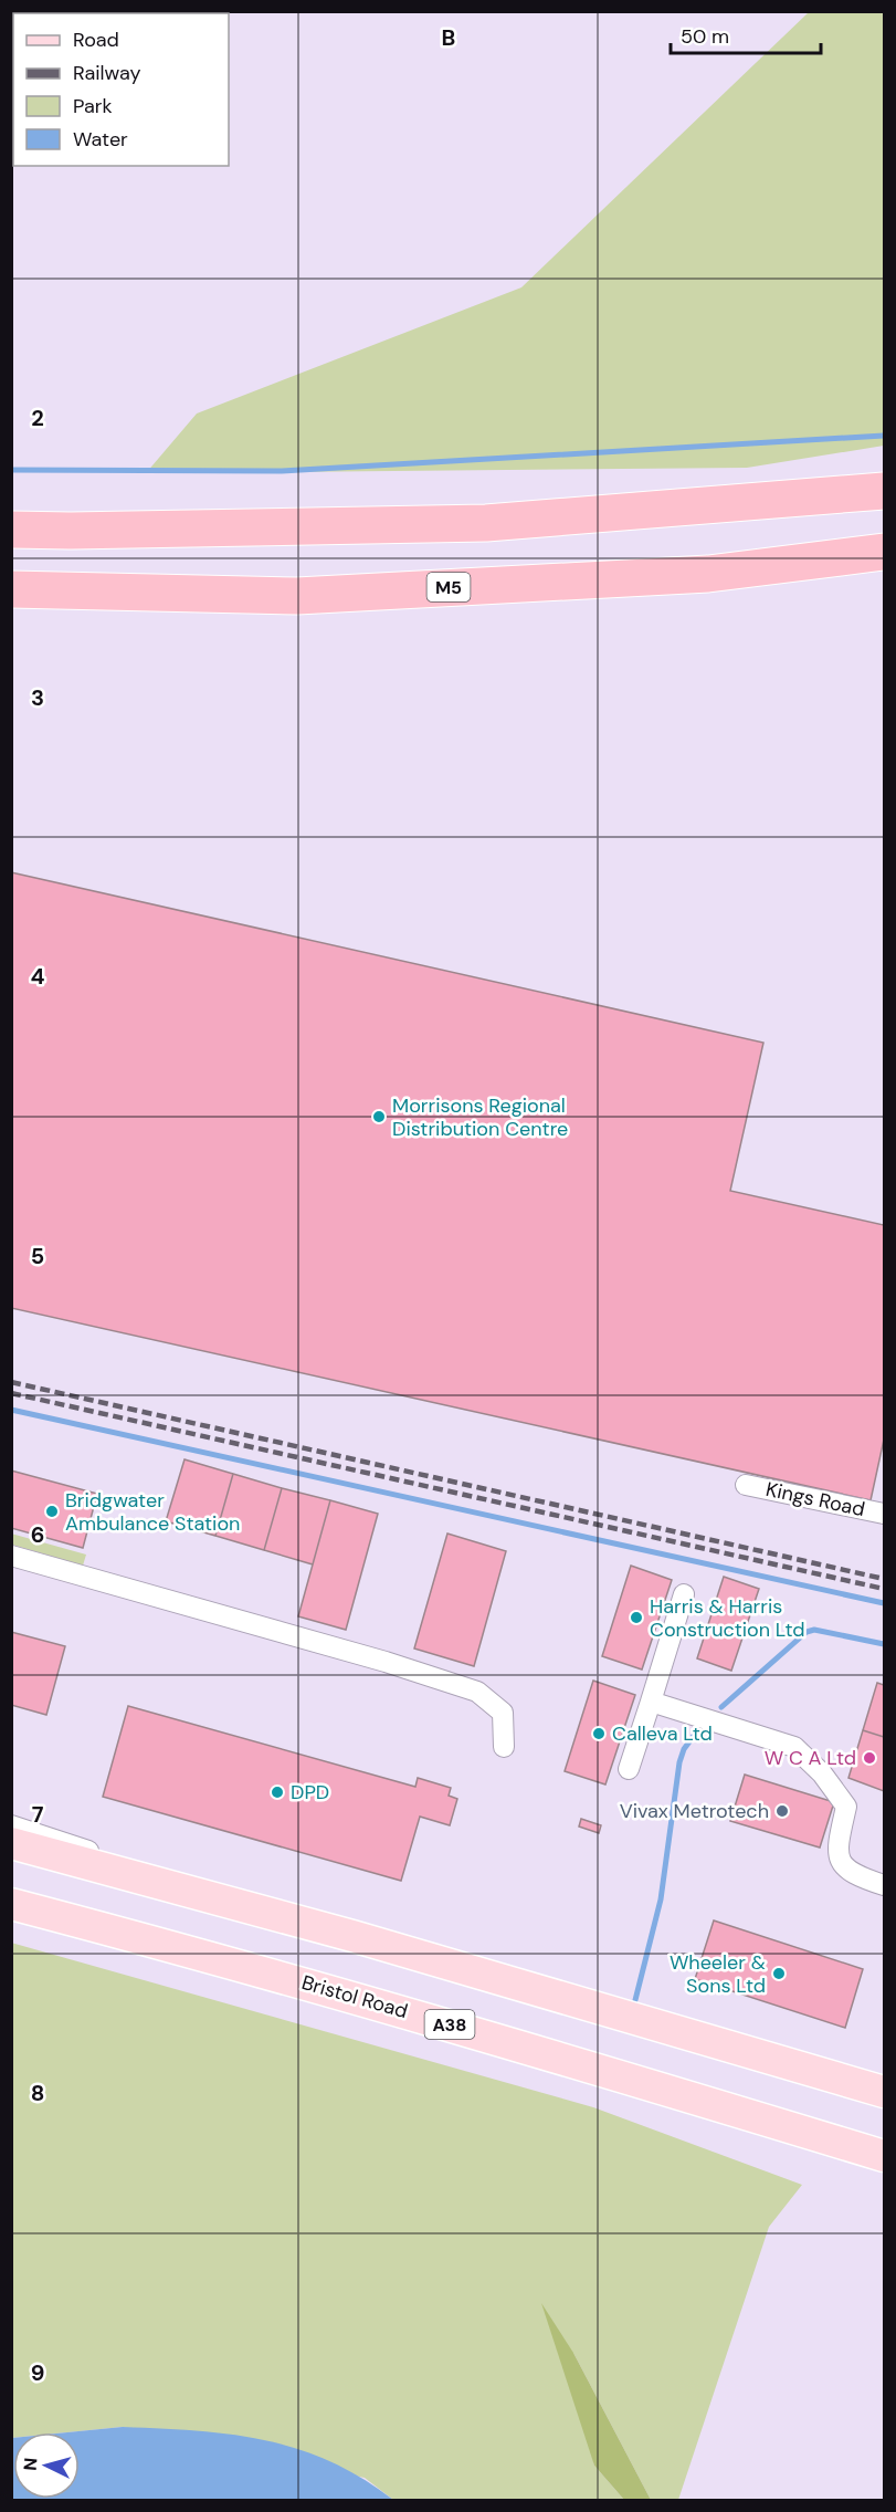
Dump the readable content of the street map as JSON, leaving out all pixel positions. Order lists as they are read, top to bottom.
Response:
{
  "streets": {
    "highway": ["M5"],
    "main road": ["Bristol Road", "A38"],
    "street": ["Kings Road"]
  },
  "places": [
    "Morrisons Regional Distribution Centre",
    "Bridgwater Ambulance Station",
    "Harris & Harris Construction Ltd",
    "Calleva Ltd",
    "W C A Ltd",
    "DPD",
    "Vivax Metrotech",
    "Wheeler & Sons Ltd"
  ],
  "legend": [
    "Road",
    "Railway",
    "Park",
    "Water"
  ],
  "scale_bar": "50 m",
  "north": "left",
  "grid": {
    "columns": ["B"],
    "rows": [
      "2",
      "3",
      "4",
      "5",
      "6",
      "7",
      "8",
      "9"
    ]
  }
}
